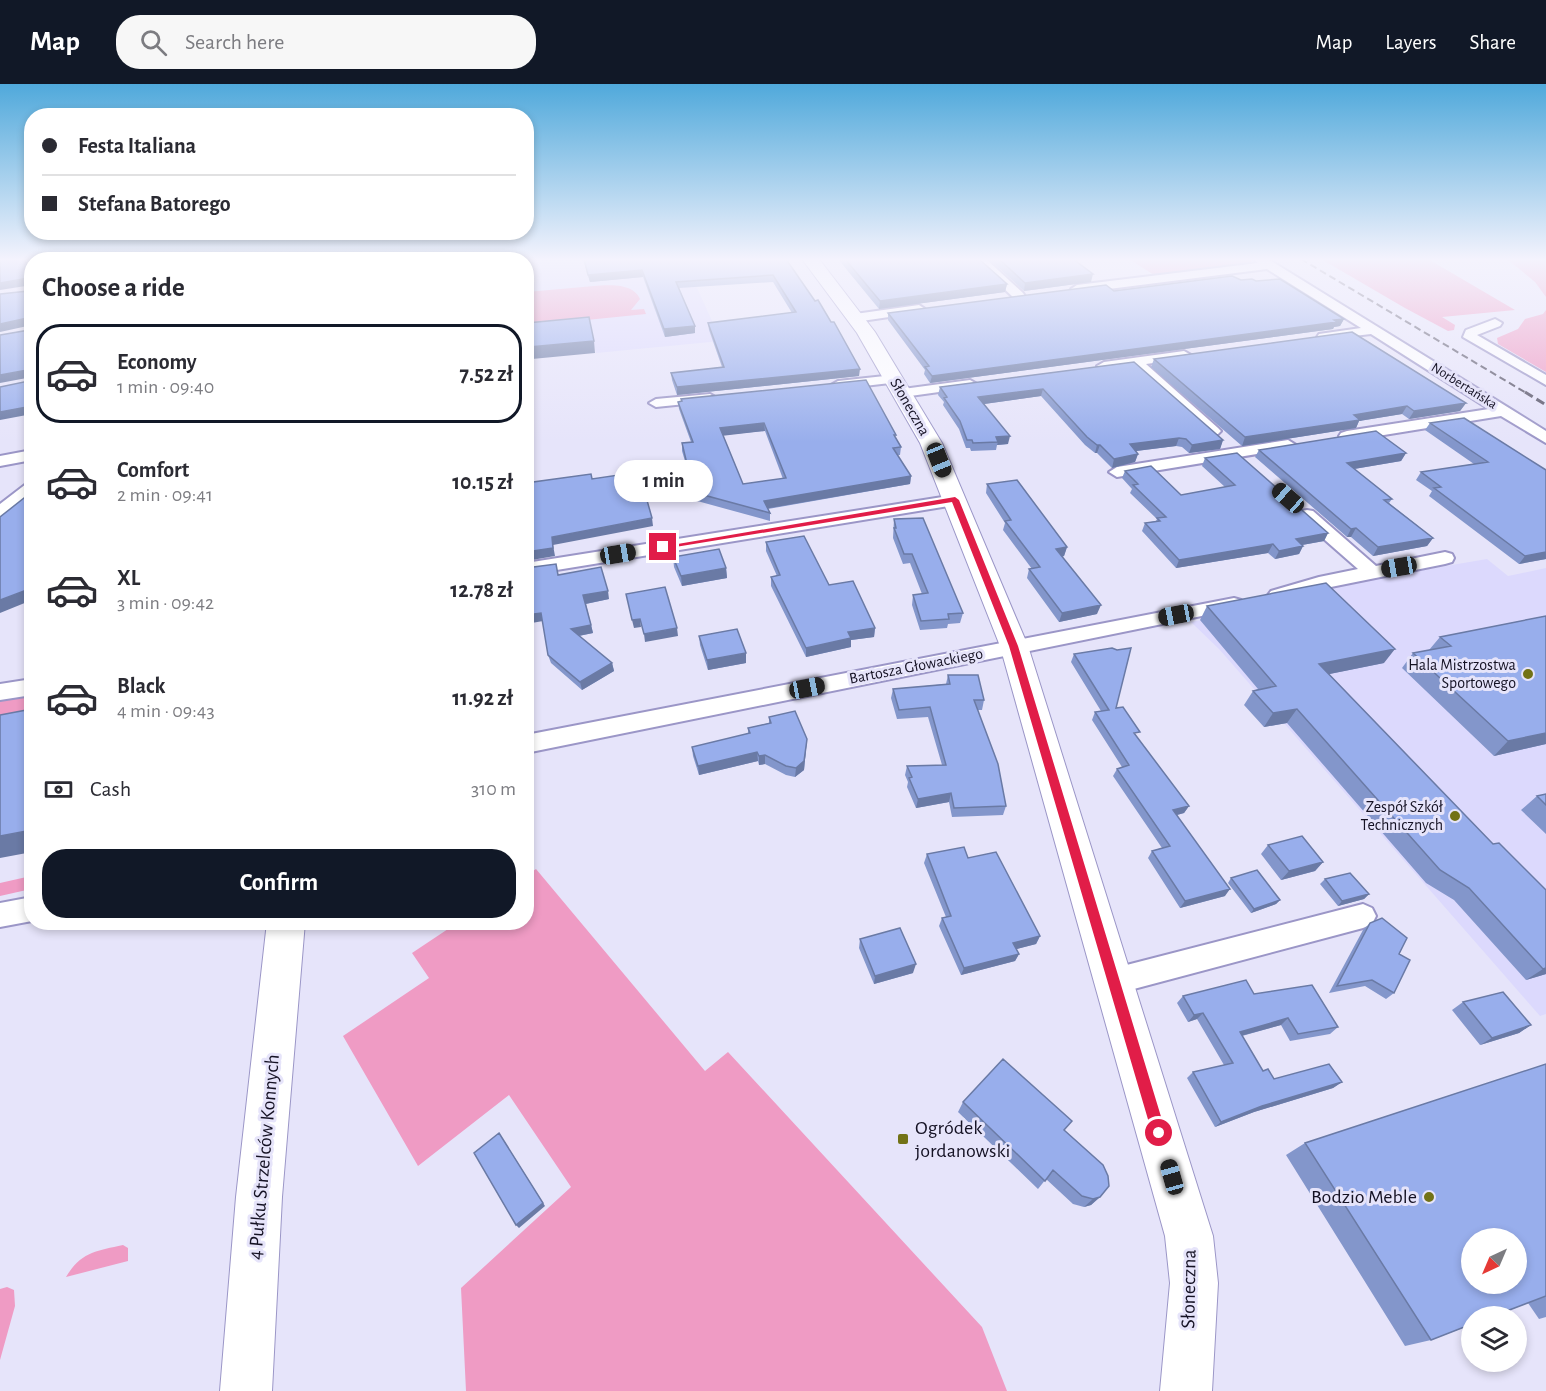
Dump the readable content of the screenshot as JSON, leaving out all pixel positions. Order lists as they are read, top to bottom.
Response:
{
  "streets": {
    "street": [
      "Norbertańska",
      "Słoneczna",
      "Bartosza Głowackiego",
      "4 Pułku Strzelców Konnych"
    ]
  },
  "crossings": [
    ["Słoneczna", "Bartosza Głowackiego"]
  ],
  "places": {
    "other": ["Hala Mistrzostwa Sportowego", "Zespół Szkół Technicznych", "Bodzio Meble"],
    "transit": ["Ogródek jordanowski"]
  },
  "north": "bottom left",
  "page": {
    "header": "Map",
    "search": "Search here",
    "nav": ["Map", "Layers", "Share"],
    "banner": ["Festa Italiana", "Stefana Batorego"],
    "heading": "Choose a ride",
    "list": [
      {
        "name": "Economy",
        "note": "1 min · 09:40",
        "value": "7.52 zł"
      },
      {
        "name": "Comfort",
        "note": "2 min · 09:41",
        "value": "10.15 zł"
      },
      {
        "name": "XL",
        "note": "3 min · 09:42",
        "value": "12.78 zł"
      },
      {
        "name": "Black",
        "note": "4 min · 09:43",
        "value": "11.92 zł"
      }
    ],
    "bubble": "1 min",
    "pay": ["Cash", "310 m"],
    "buttons": "Confirm"
  }
}
